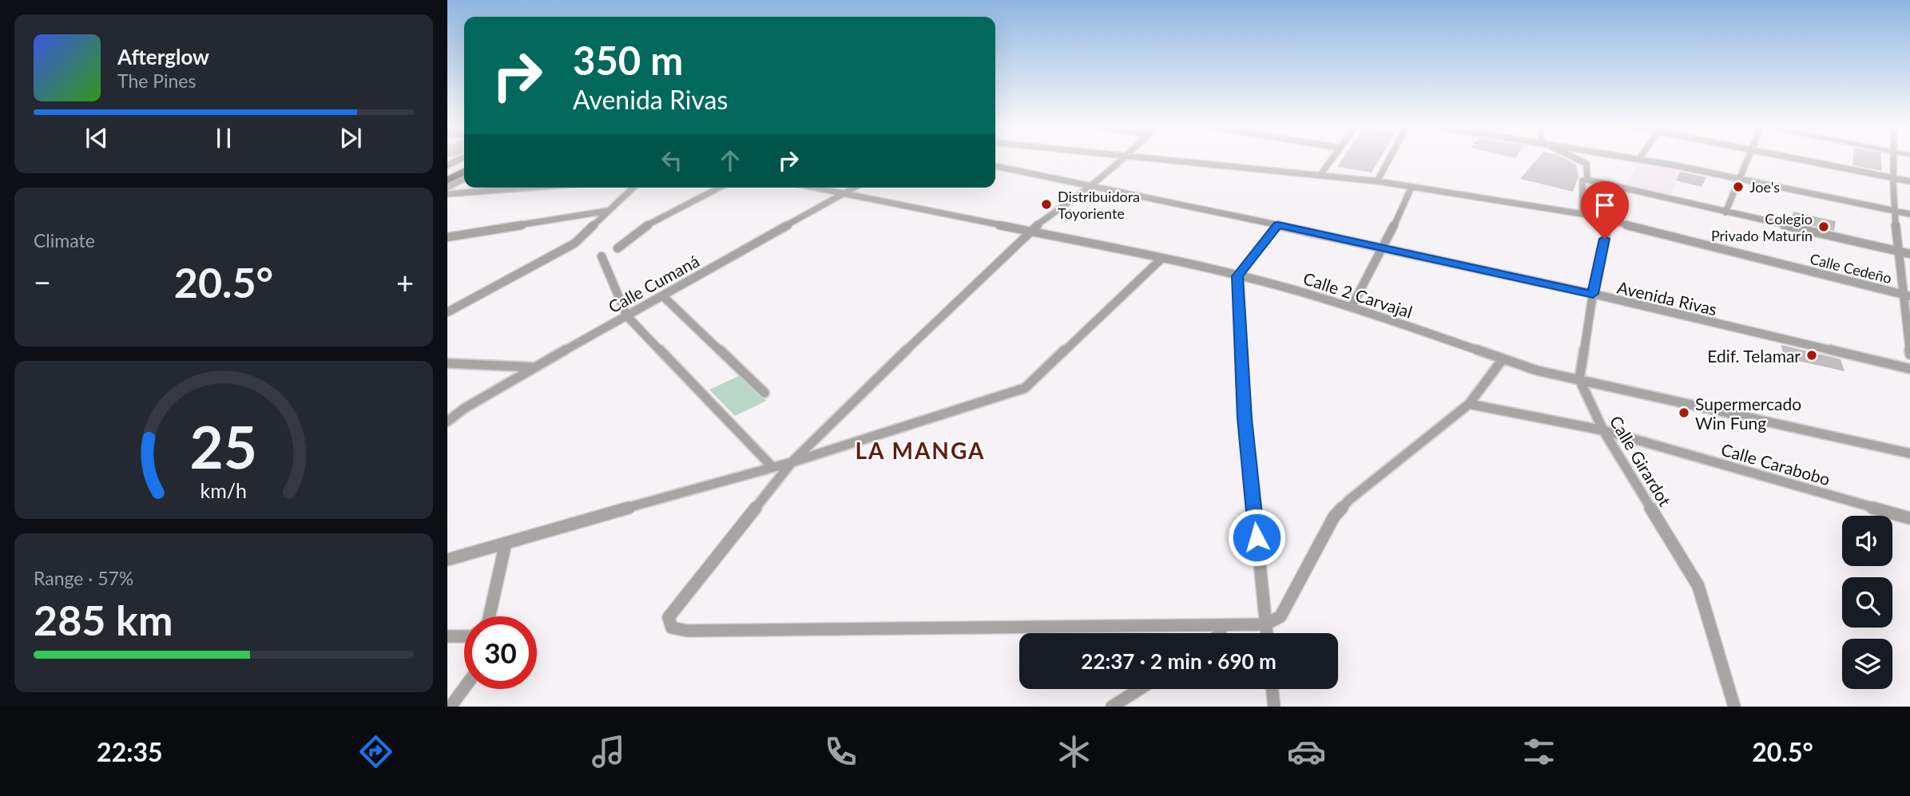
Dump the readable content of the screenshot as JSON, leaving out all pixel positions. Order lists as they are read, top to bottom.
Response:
{
  "streets": {
    "street": [
      "Calle Cedeño",
      "Calle Cumaná",
      "Calle 2 Carvajal",
      "Avenida Rivas",
      "Calle Girardot",
      "Calle Carabobo"
    ]
  },
  "crossings": [
    ["Calle Cumaná", "Calle 2 Carvajal"],
    ["Calle 2 Carvajal", "Calle Girardot"],
    ["Calle Girardot", "Calle Carabobo"]
  ],
  "districts": ["LA MANGA"],
  "places": [
    "Joe's",
    "Distribuidora Toyoriente",
    "Colegio Privado Maturín",
    "Edif. Telamar",
    "Supermercado Win Fung"
  ],
  "page": {
    "turn": ["350 m", "Avenida Rivas"],
    "song": ["Afterglow", "The Pines"],
    "tile": [
      "Climate",
      ["Range · 57%", "285 km"]
    ],
    "heat": ["−", "20.5°", "+"],
    "limit": "30",
    "trip": "22:37 · 2 min · 690 m",
    "tabs": ["22:35", "20.5°"],
    "gauge": ["25", "km/h"]
  }
}
